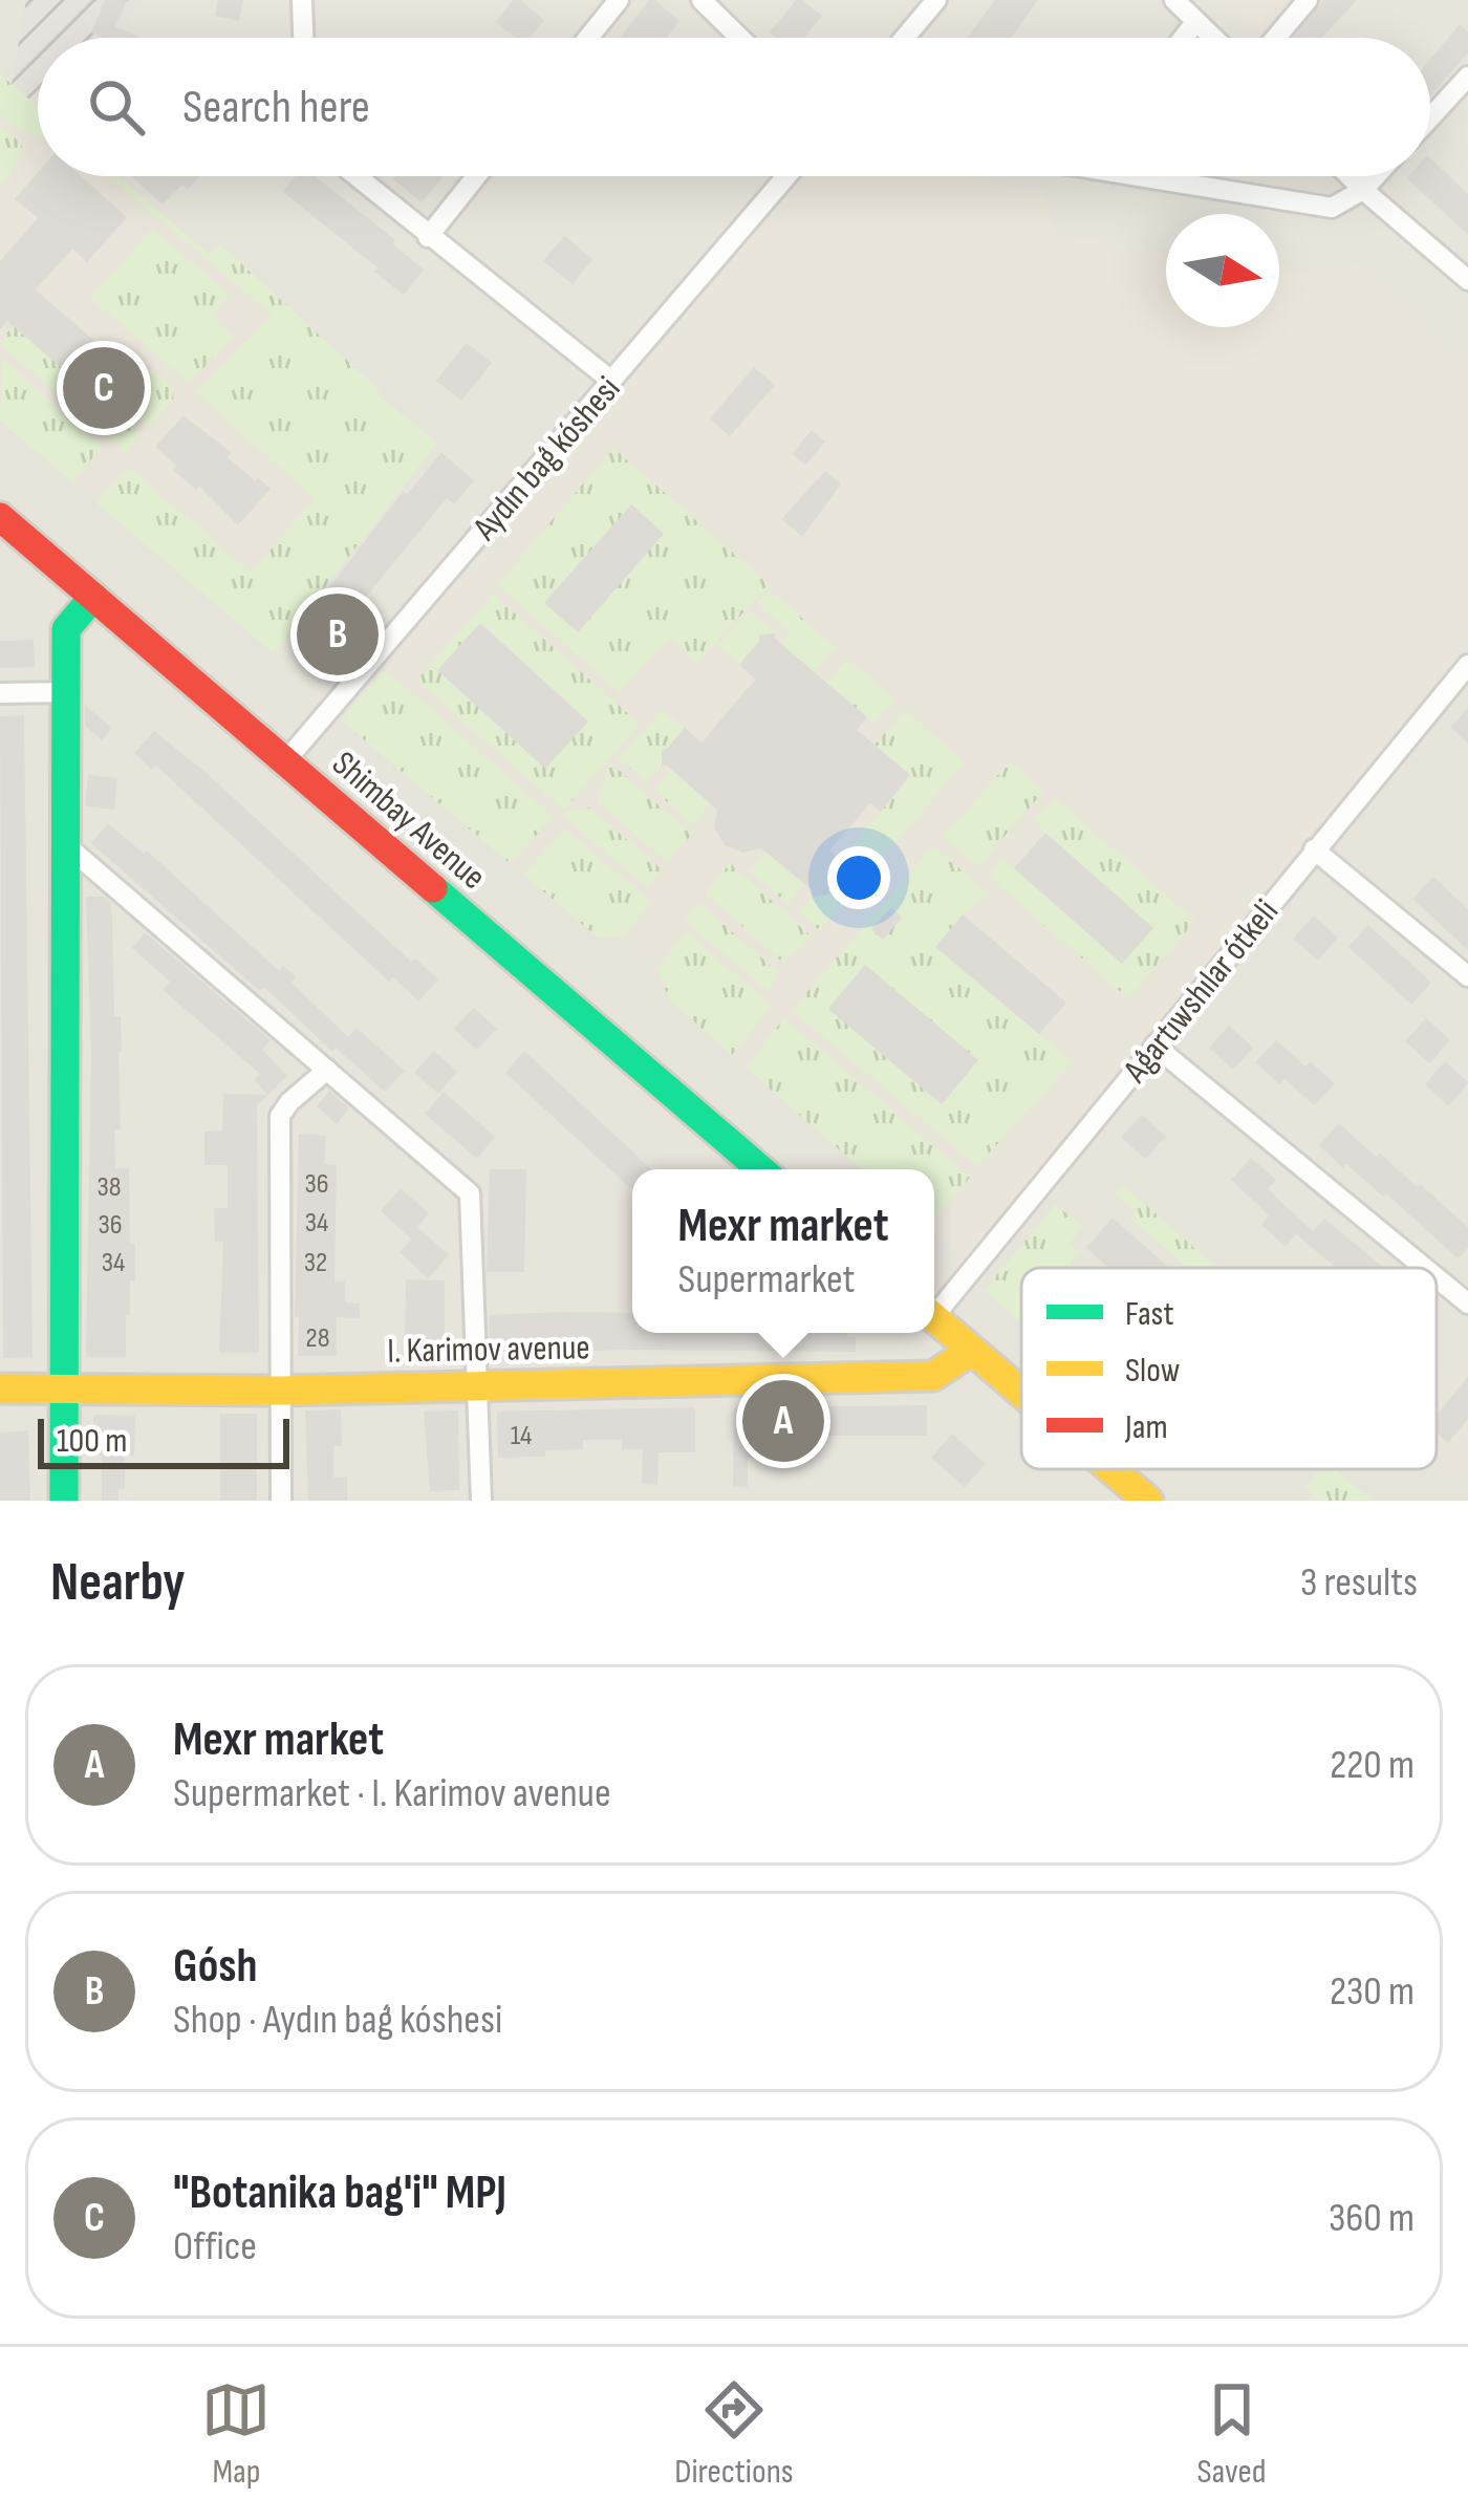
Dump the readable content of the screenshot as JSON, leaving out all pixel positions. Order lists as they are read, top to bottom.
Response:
{
  "streets": {
    "street": [
      "Aydın baǵ kóshesi",
      "Shimbay Avenue",
      "Aǵartıwshılar ótkeli",
      "I. Karimov avenue"
    ]
  },
  "crossings": [
    ["Aydın baǵ kóshesi", "Shimbay Avenue"]
  ],
  "house_numbers": [
    "36",
    "38",
    "34",
    "36",
    "34",
    "32",
    "28",
    "14"
  ],
  "legend": ["Fast", "Slow", "Jam"],
  "scale_bar": "100 m",
  "north": "right",
  "page": {
    "search": "Search here",
    "pins": ["C", "B", "A"],
    "popup": ["Mexr market", "Supermarket"],
    "scale": "100 m",
    "heading": ["Nearby", "3 results"],
    "list": [
      {
        "mark": "A",
        "name": "Mexr market",
        "note": "Supermarket · I. Karimov avenue",
        "value": "220 m"
      },
      {
        "mark": "B",
        "name": "Gósh",
        "note": "Shop · Aydın baǵ kóshesi",
        "value": "230 m"
      },
      {
        "mark": "C",
        "name": "\"Botanika bag'i\" MPJ",
        "note": "Office",
        "value": "360 m"
      }
    ],
    "nav": ["Map", "Directions", "Saved"]
  }
}
